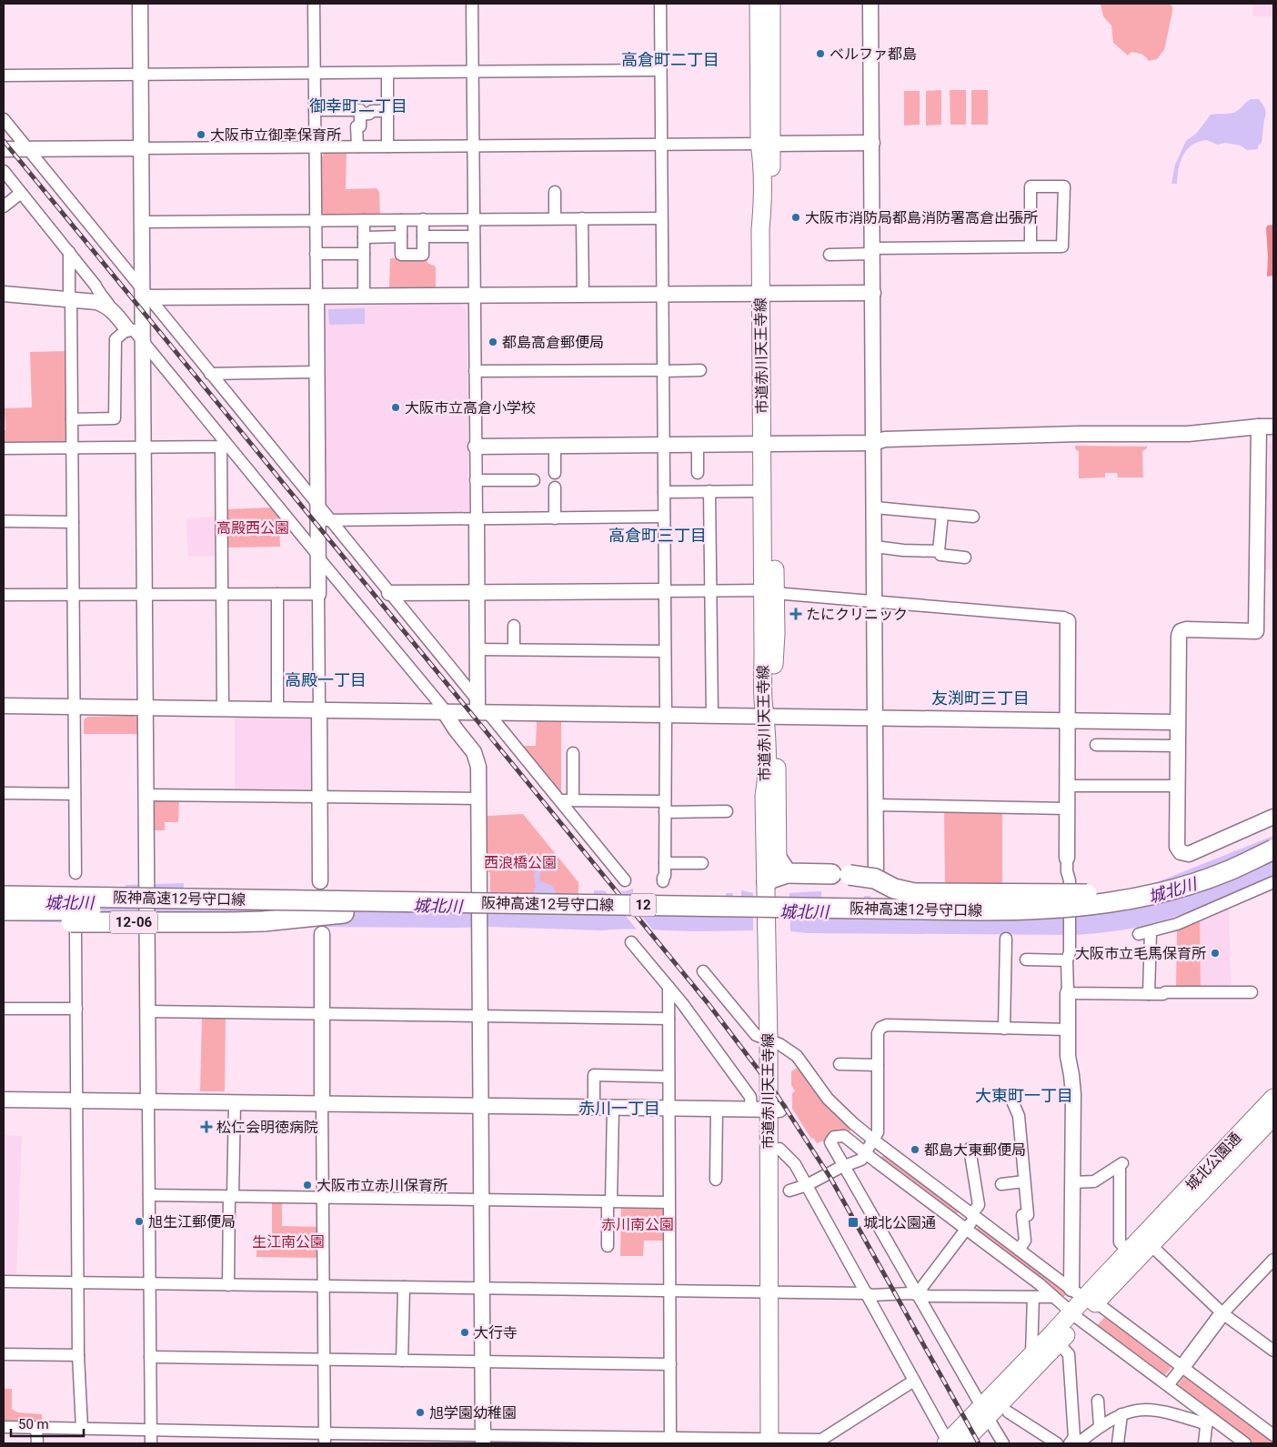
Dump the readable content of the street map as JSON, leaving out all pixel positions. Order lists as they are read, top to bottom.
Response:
{
  "streets": {
    "highway": ["阪神高速12号守口線", "12", "12-06"],
    "main road": ["市道赤川天王寺線", "城北公園通"]
  },
  "crossings": [
    ["阪神高速12号守口線", "12-06"]
  ],
  "districts": [
    "高倉町二丁目",
    "御幸町二丁目",
    "高倉町三丁目",
    "高殿一丁目",
    "友渕町三丁目",
    "大東町一丁目",
    "赤川一丁目"
  ],
  "water": ["城北川"],
  "parks": [
    "高殿西公園",
    "西浪橋公園",
    "赤川南公園",
    "生江南公園"
  ],
  "places": {
    "other": [
      "ベルファ都島",
      "大阪市立御幸保育所",
      "大阪市消防局都島消防署高倉出張所",
      "都島高倉郵便局",
      "大阪市立高倉小学校",
      "大阪市立毛馬保育所",
      "都島大東郵便局",
      "大阪市立赤川保育所",
      "旭生江郵便局",
      "大行寺",
      "旭学園幼稚園"
    ],
    "health": ["たにクリニック", "松仁会明徳病院"],
    "transit": ["城北公園通"]
  },
  "scale_bar": "50 m"
}
